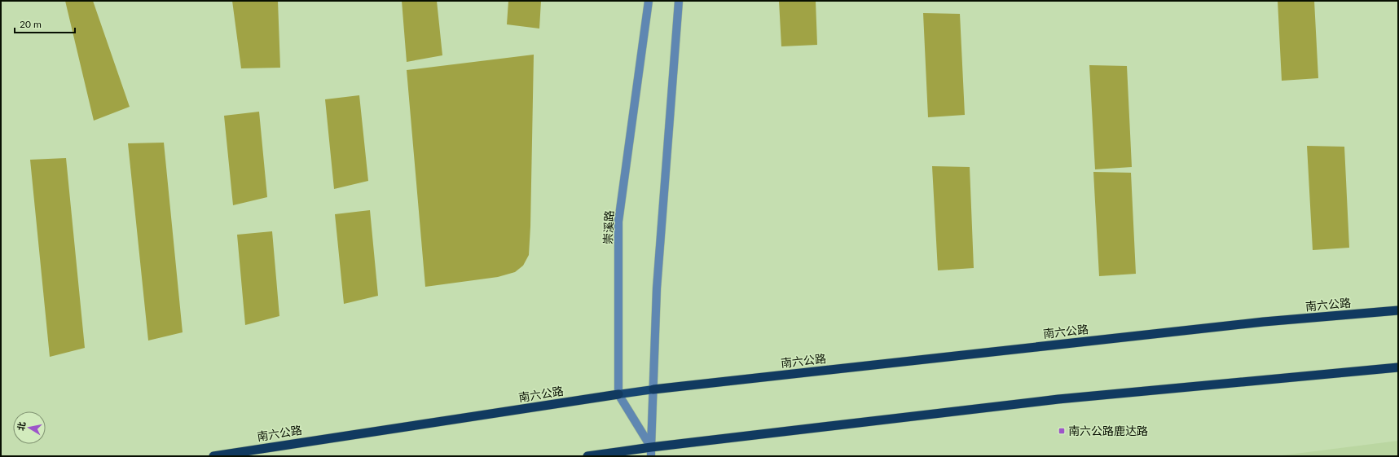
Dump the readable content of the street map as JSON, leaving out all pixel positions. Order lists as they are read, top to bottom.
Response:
{
  "streets": {
    "highway": ["南六公路"],
    "street": ["崇溪路"]
  },
  "crossings": [
    ["崇溪路", "南六公路"]
  ],
  "places": {
    "transit": ["南六公路鹿达路"]
  },
  "scale_bar": "20 m",
  "north": "left"
}
